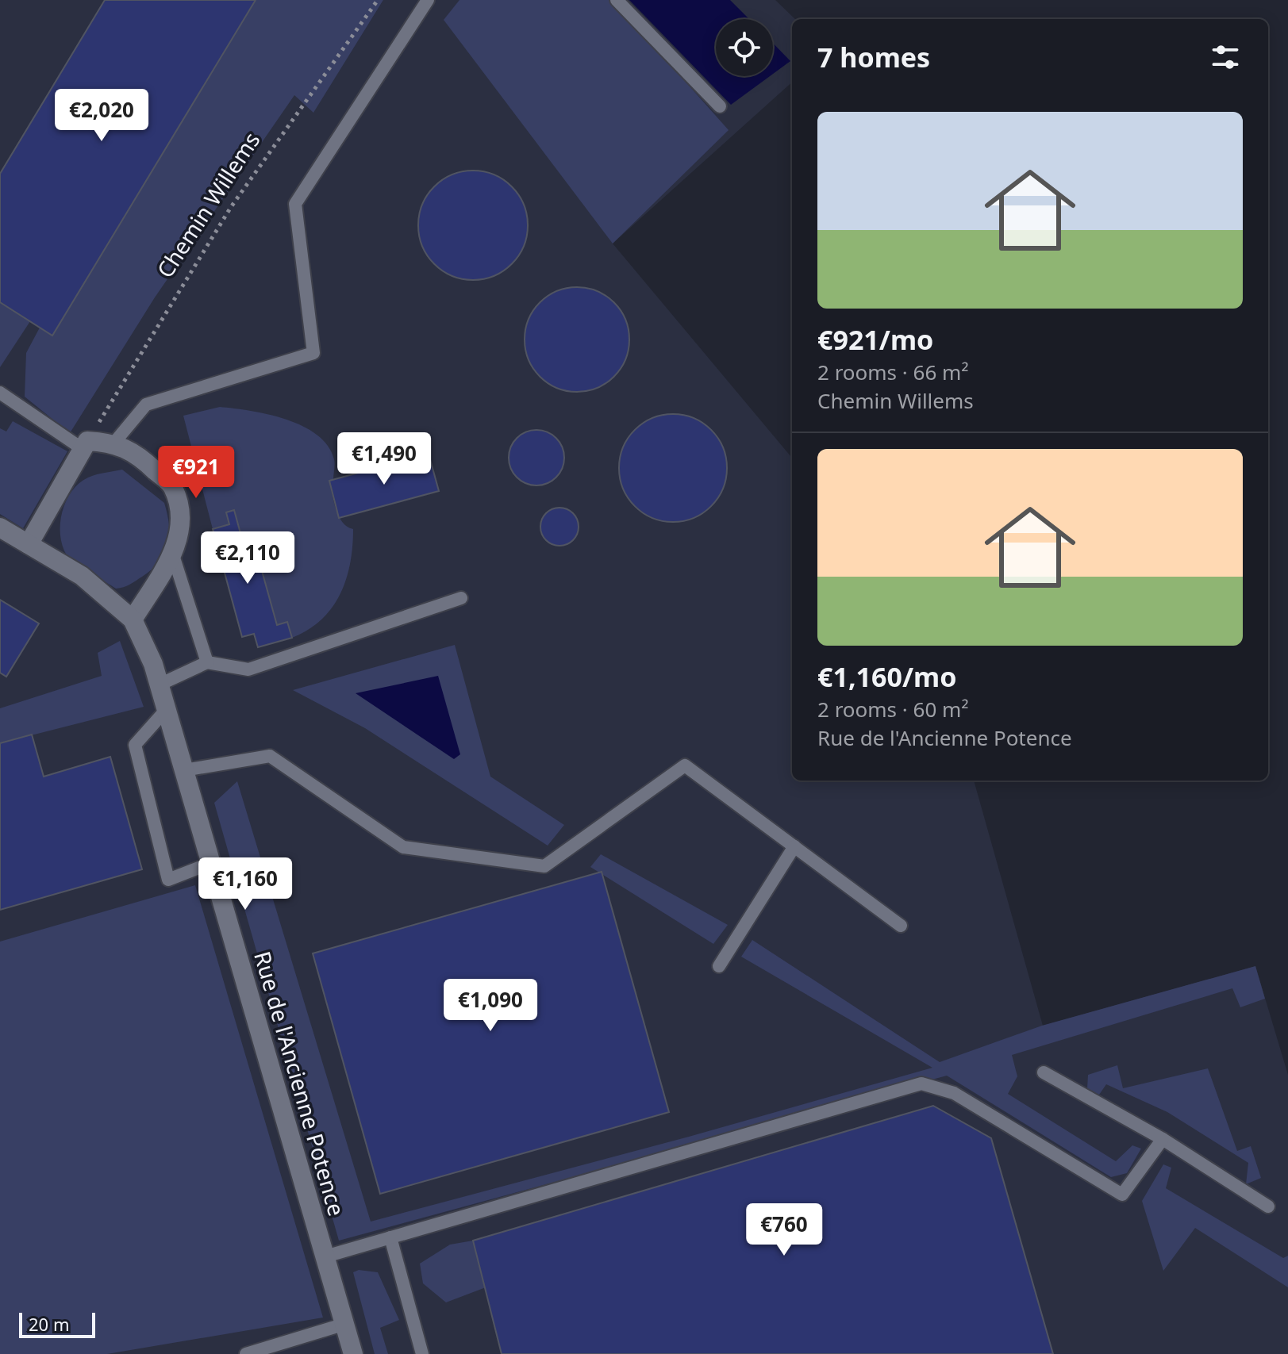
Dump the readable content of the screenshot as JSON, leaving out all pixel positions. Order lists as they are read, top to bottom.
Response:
{
  "streets": {
    "street": ["Rue de l'Ancienne Potence"],
    "path": ["Chemin Willems"]
  },
  "scale_bar": "20 m",
  "page": {
    "heading": "7 homes",
    "price": [
      "€2,020",
      "€1,490",
      "€921",
      "€2,110",
      "€1,160",
      "€1,090",
      "€760"
    ],
    "list": [
      {
        "name": "€921/mo",
        "note": "2 rooms · 66 m² · Chemin Willems"
      },
      {
        "name": "€1,160/mo",
        "note": "2 rooms · 60 m² · Rue de l'Ancienne Potence"
      }
    ],
    "scale": "20 m"
  }
}
